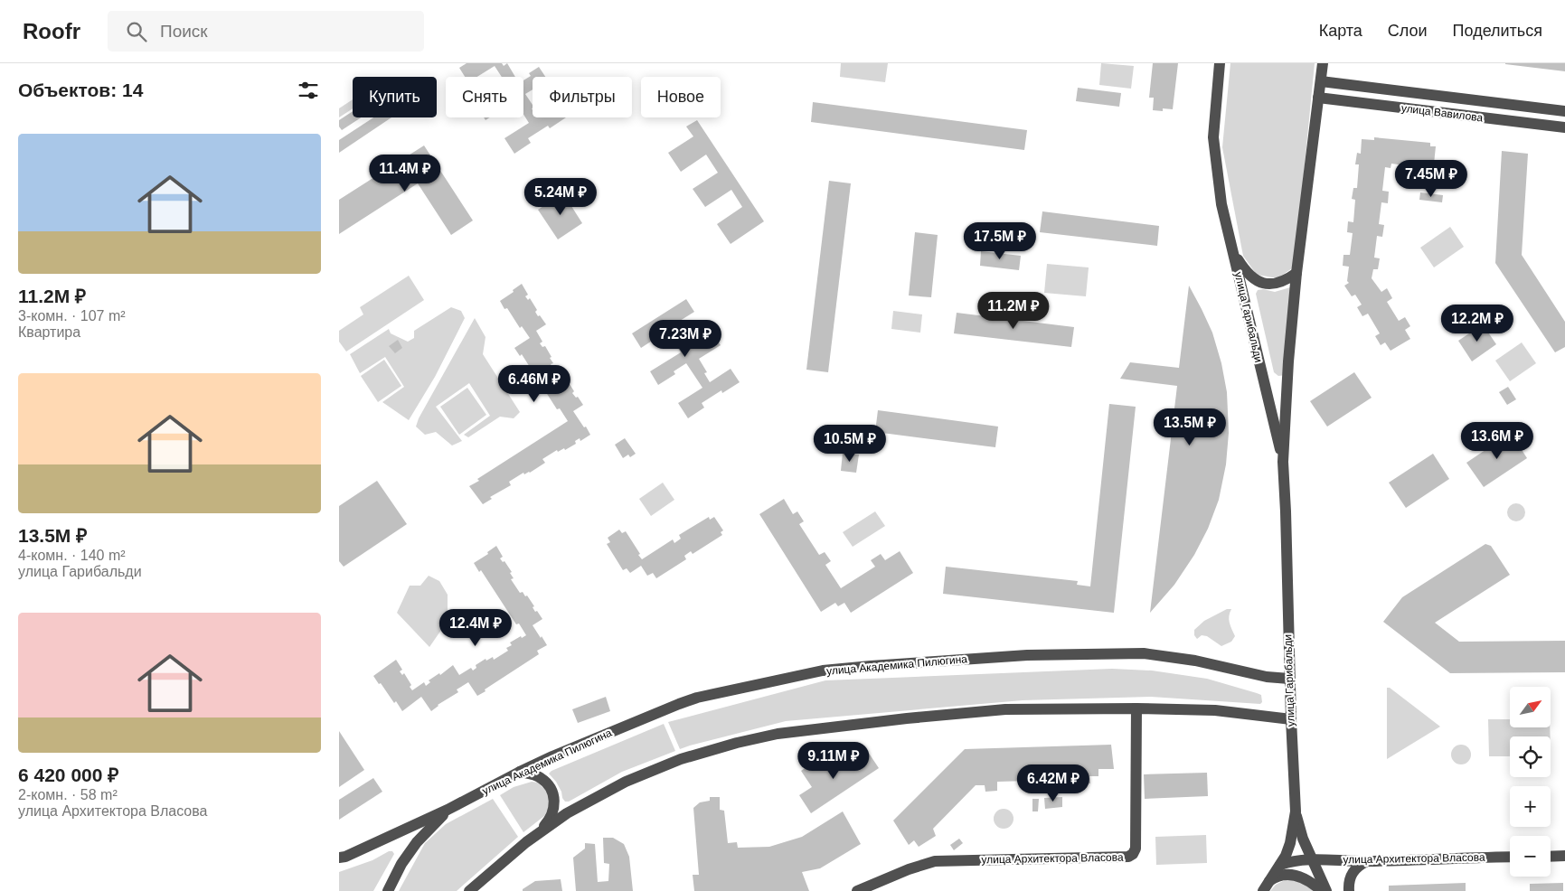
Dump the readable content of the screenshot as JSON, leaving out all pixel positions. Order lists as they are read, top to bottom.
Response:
{
  "streets": {
    "street": [
      "улица Вавилова",
      "улица Гарибальди",
      "улица Академика Пилюгина",
      "улица Архитектора Власова"
    ]
  },
  "crossings": [
    ["улица Вавилова", "улица Гарибальди"],
    ["улица Гарибальди", "улица Академика Пилюгина"],
    ["улица Гарибальди", "улица Архитектора Власова"]
  ],
  "north": "top right",
  "page": {
    "header": "Roofr",
    "search": "Поиск",
    "nav": ["Карта", "Слои", "Поделиться"],
    "heading": "Объектов: 14",
    "chip": [
      "Купить",
      "Снять",
      "Фильтры",
      "Новое"
    ],
    "list": [
      {
        "name": "11.2M ₽",
        "note": "3-комн. · 107 m² · Квартира"
      },
      {
        "name": "13.5M ₽",
        "note": "4-комн. · 140 m² · улица Гарибальди"
      },
      {
        "name": "6 420 000 ₽",
        "note": "2-комн. · 58 m² · улица Архитектора Власова"
      }
    ],
    "price": [
      "11.4M ₽",
      "7.45M ₽",
      "5.24M ₽",
      "17.5M ₽",
      "11.2M ₽",
      "12.2M ₽",
      "7.23M ₽",
      "6.46M ₽",
      "13.5M ₽",
      "13.6M ₽",
      "10.5M ₽",
      "12.4M ₽",
      "9.11M ₽",
      "6.42M ₽"
    ],
    "map_buttons": ["+", "−"]
  }
}
